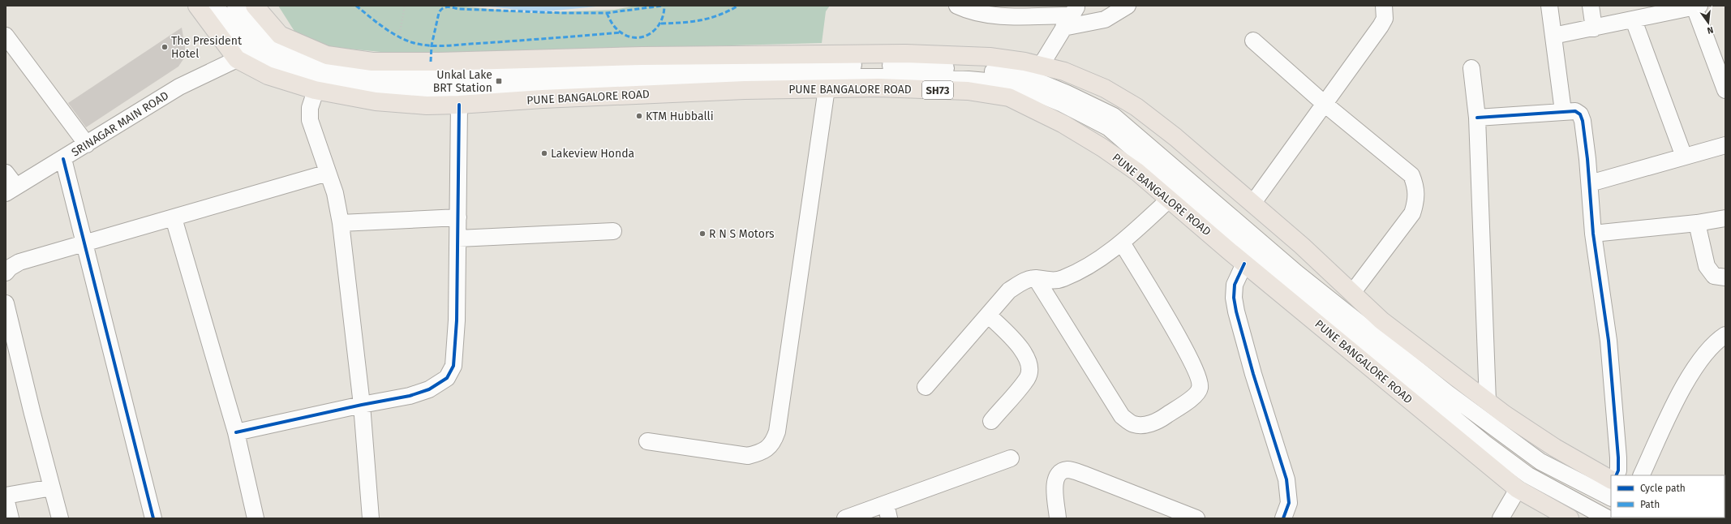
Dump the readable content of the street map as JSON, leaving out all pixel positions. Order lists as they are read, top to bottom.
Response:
{
  "streets": {
    "main road": ["PUNE BANGALORE ROAD", "SH73"],
    "street": ["SRINAGAR MAIN ROAD"]
  },
  "crossings": [
    ["PUNE BANGALORE ROAD", "SRINAGAR MAIN ROAD"]
  ],
  "places": {
    "other": [
      "The President Hotel",
      "KTM Hubballi",
      "Lakeview Honda",
      "R N S Motors"
    ],
    "transit": ["Unkal Lake BRT Station"]
  },
  "legend": ["Cycle path", "Path"],
  "north": "bottom"
}
